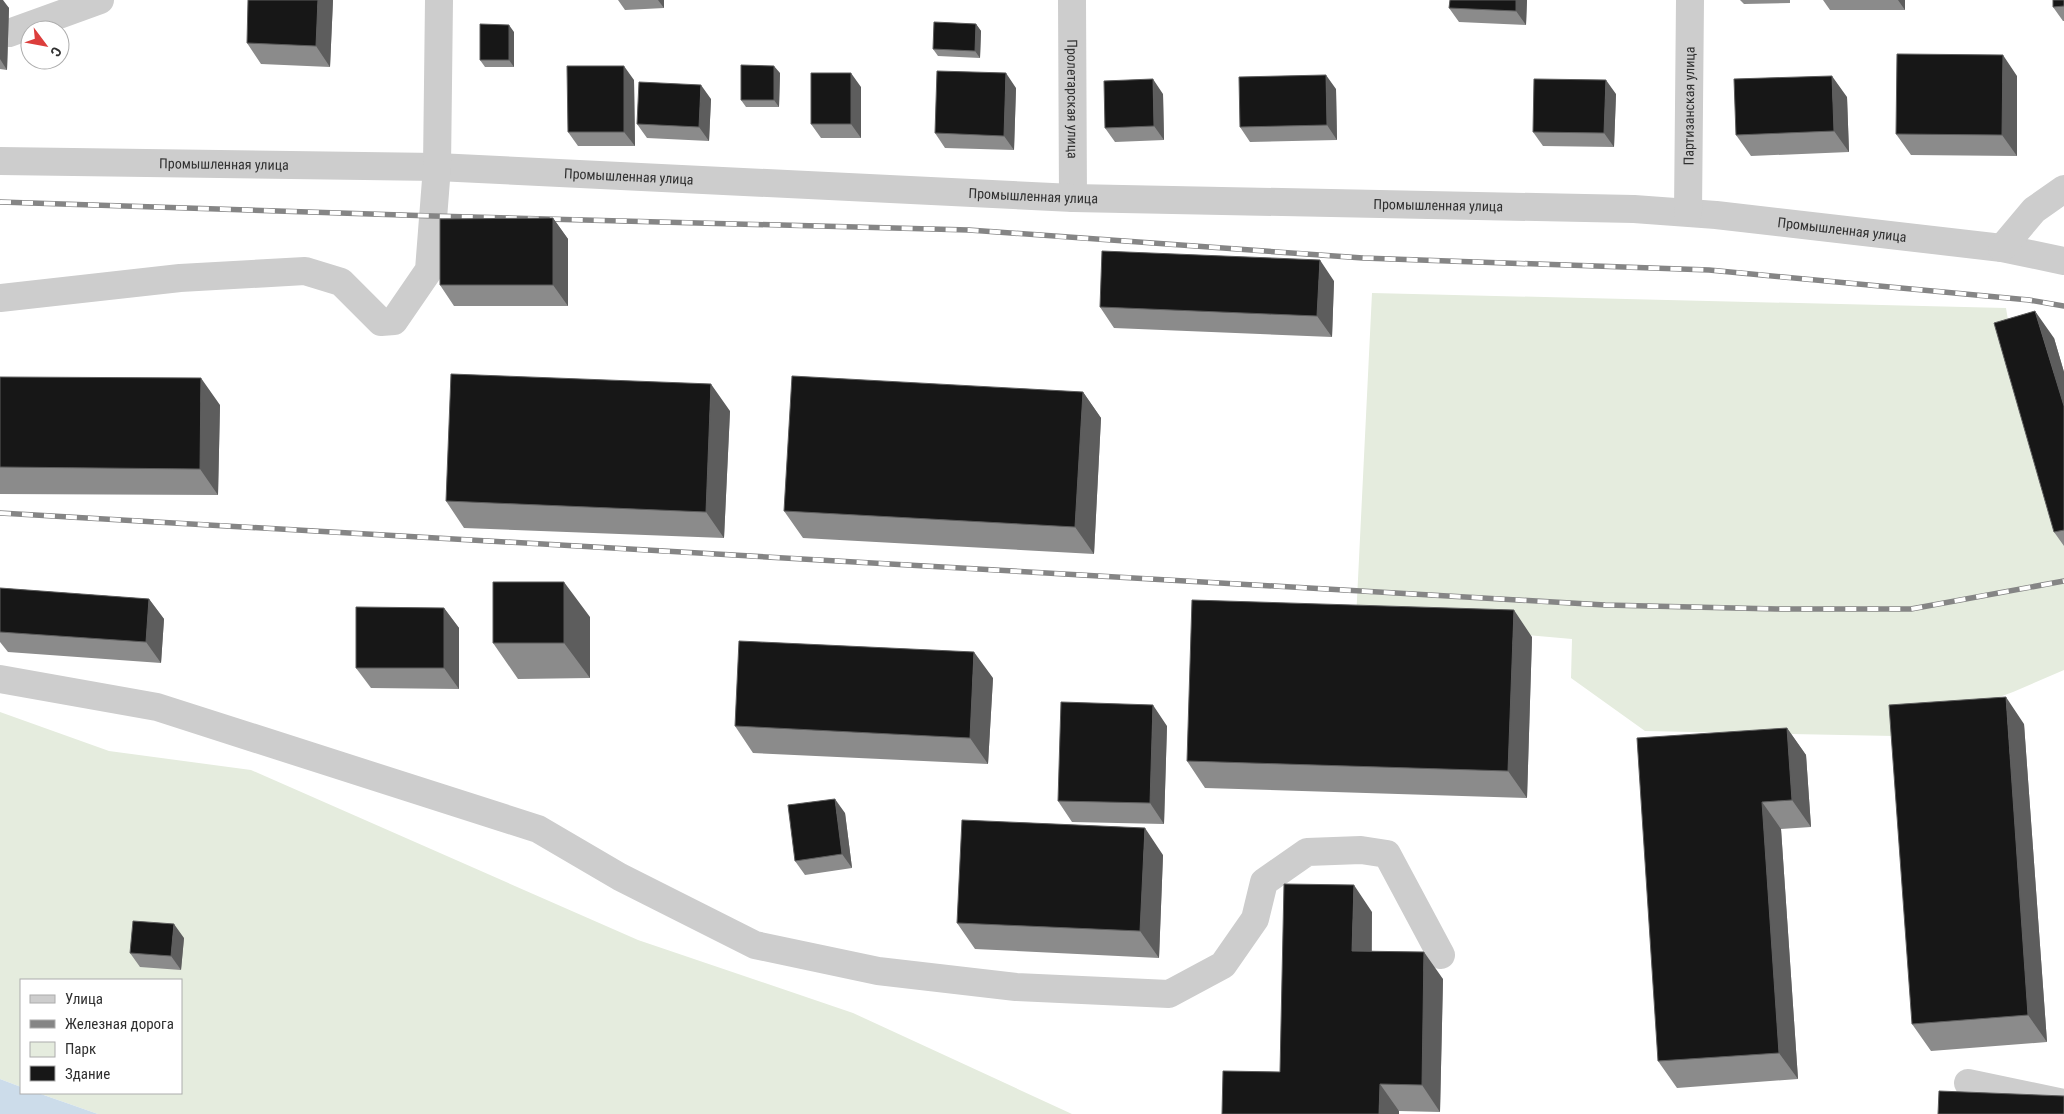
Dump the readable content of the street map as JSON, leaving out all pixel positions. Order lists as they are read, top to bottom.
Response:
{
  "streets": {
    "street": ["Пролетарская улица", "Партизанская улица", "Промышленная улица"]
  },
  "crossings": [
    ["Пролетарская улица", "Промышленная улица"],
    ["Партизанская улица", "Промышленная улица"]
  ],
  "legend": [
    "Улица",
    "Железная дорога",
    "Парк",
    "Здание"
  ],
  "north": "bottom right"
}
